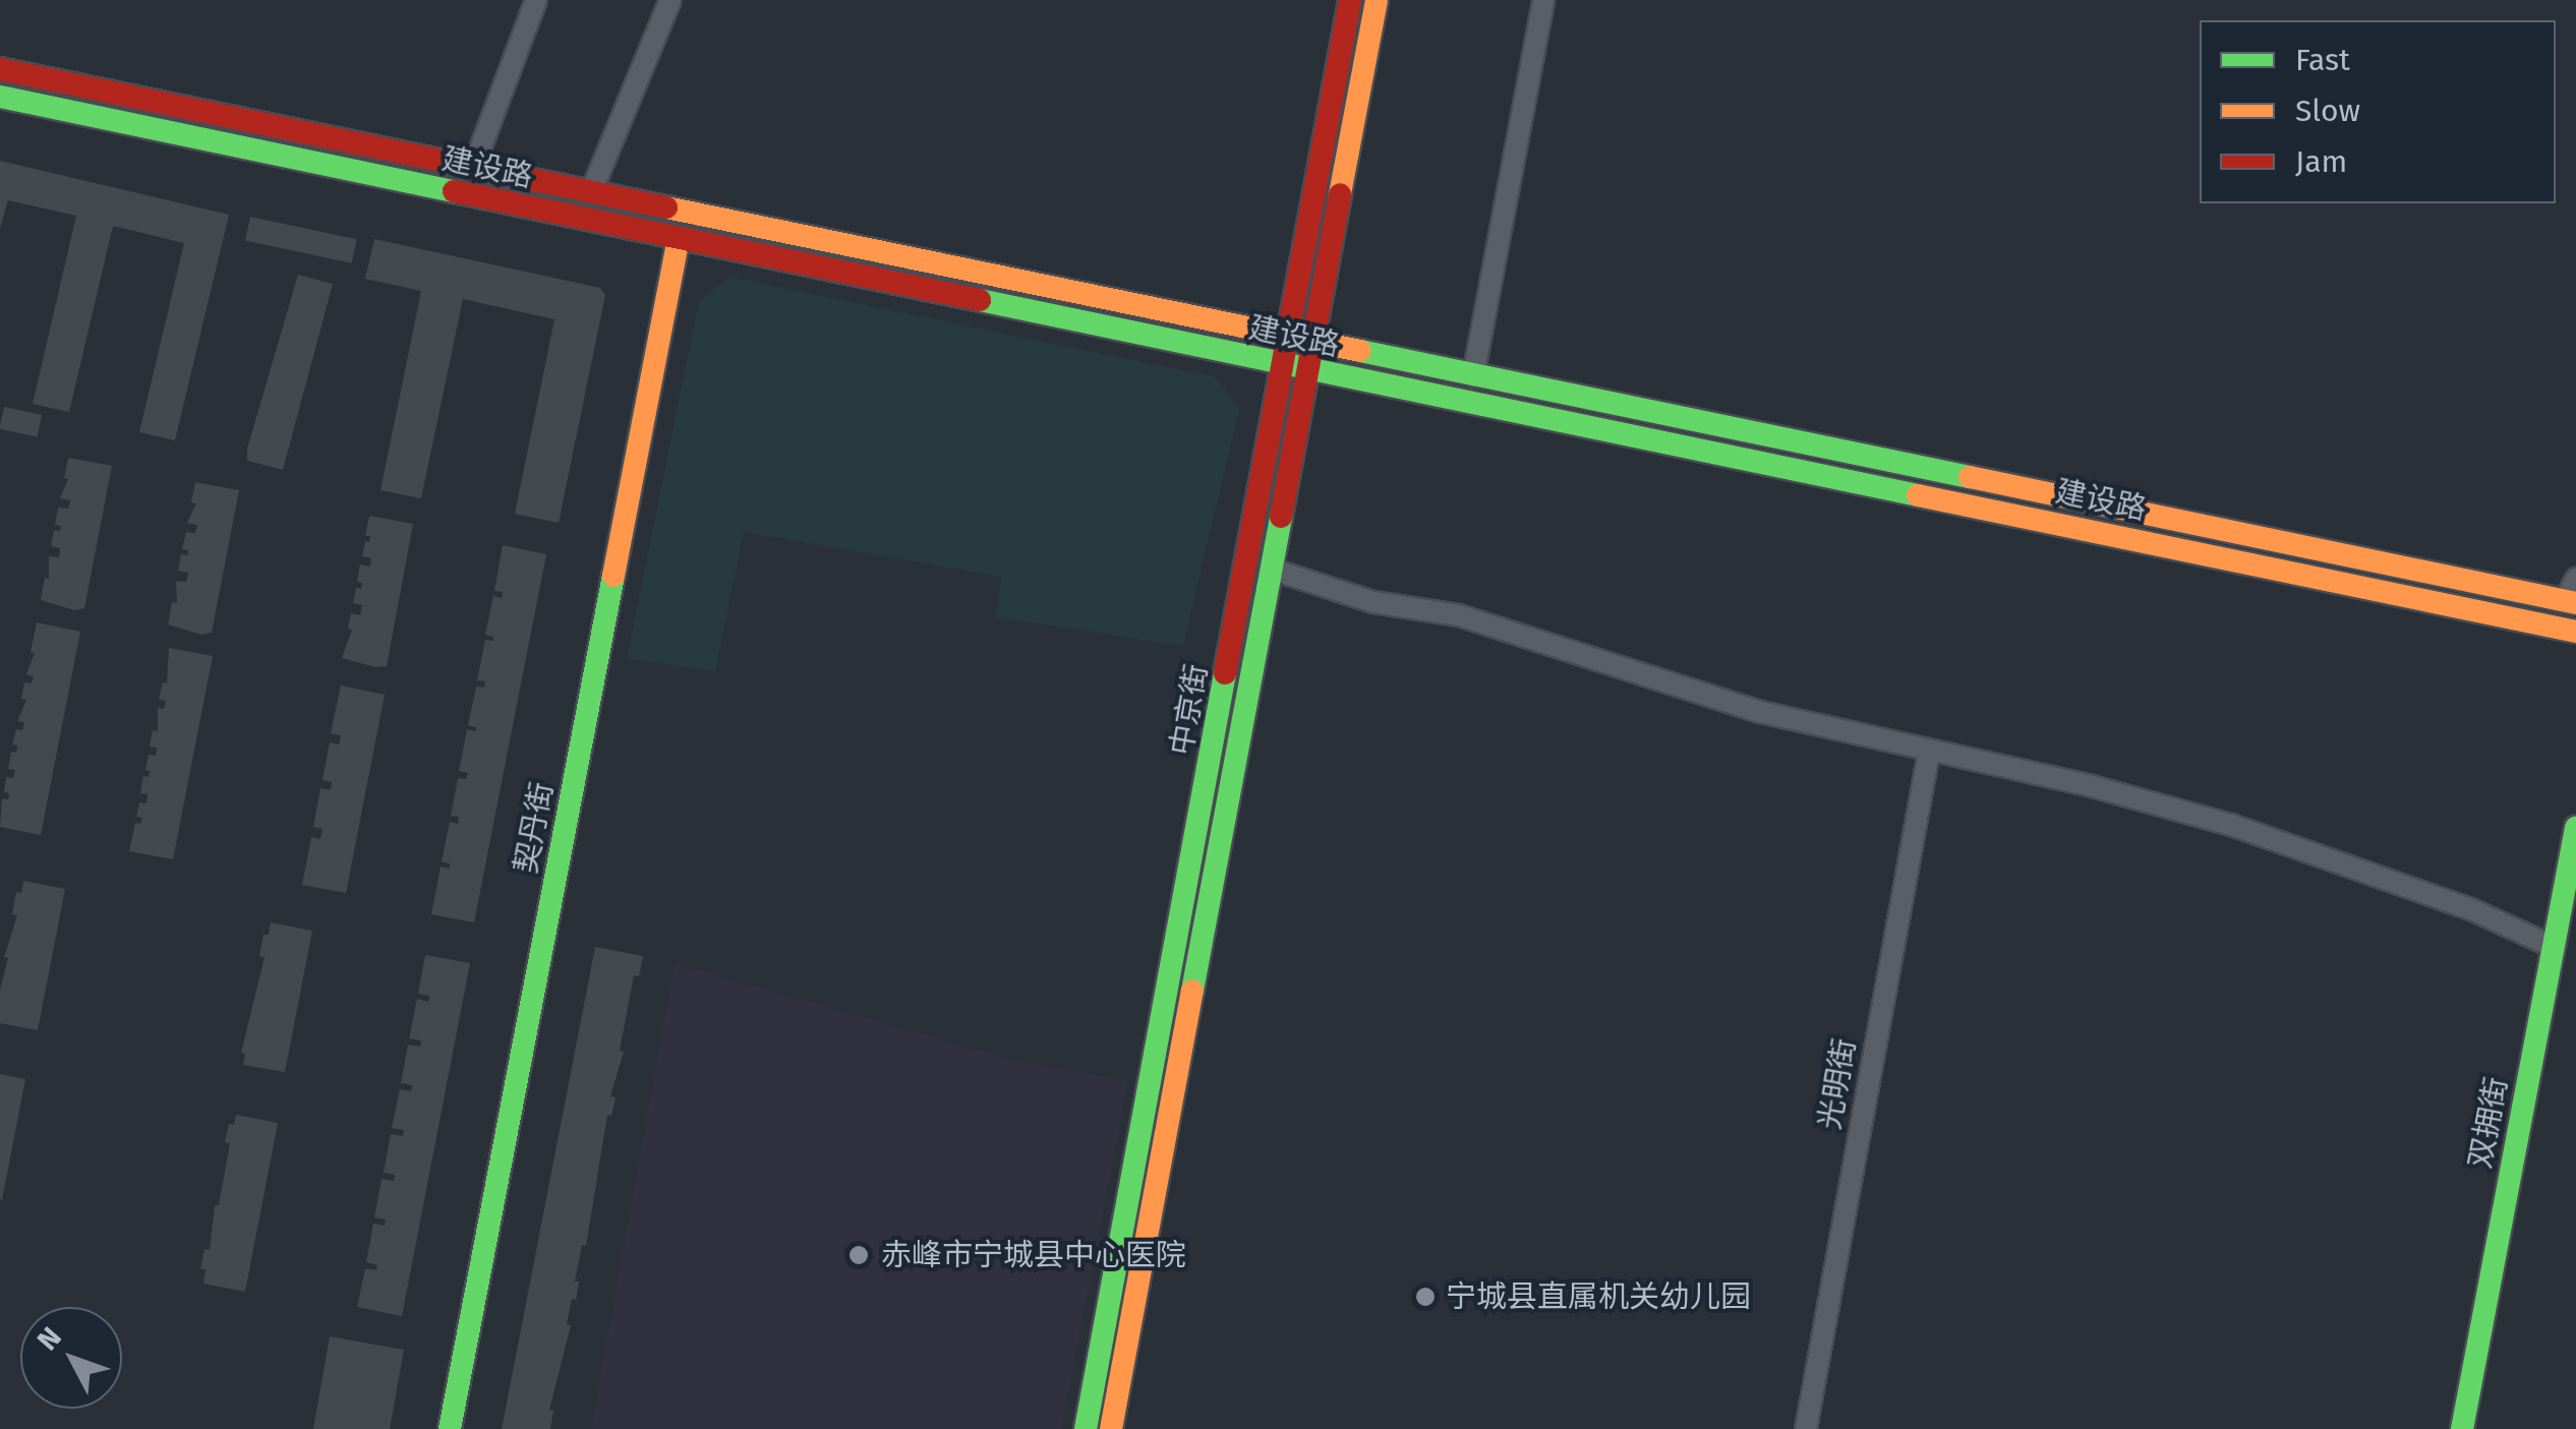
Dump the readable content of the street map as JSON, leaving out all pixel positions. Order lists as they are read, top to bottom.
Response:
{
  "streets": {
    "main road": [
      "建设路",
      "中京街",
      "契丹街",
      "双拥街"
    ],
    "street": ["光明街"]
  },
  "crossings": [
    ["建设路", "中京街"],
    ["建设路", "契丹街"]
  ],
  "places": ["赤峰市宁城县中心医院", "宁城县直属机关幼儿园"],
  "legend": ["Fast", "Slow", "Jam"],
  "north": "top left"
}
